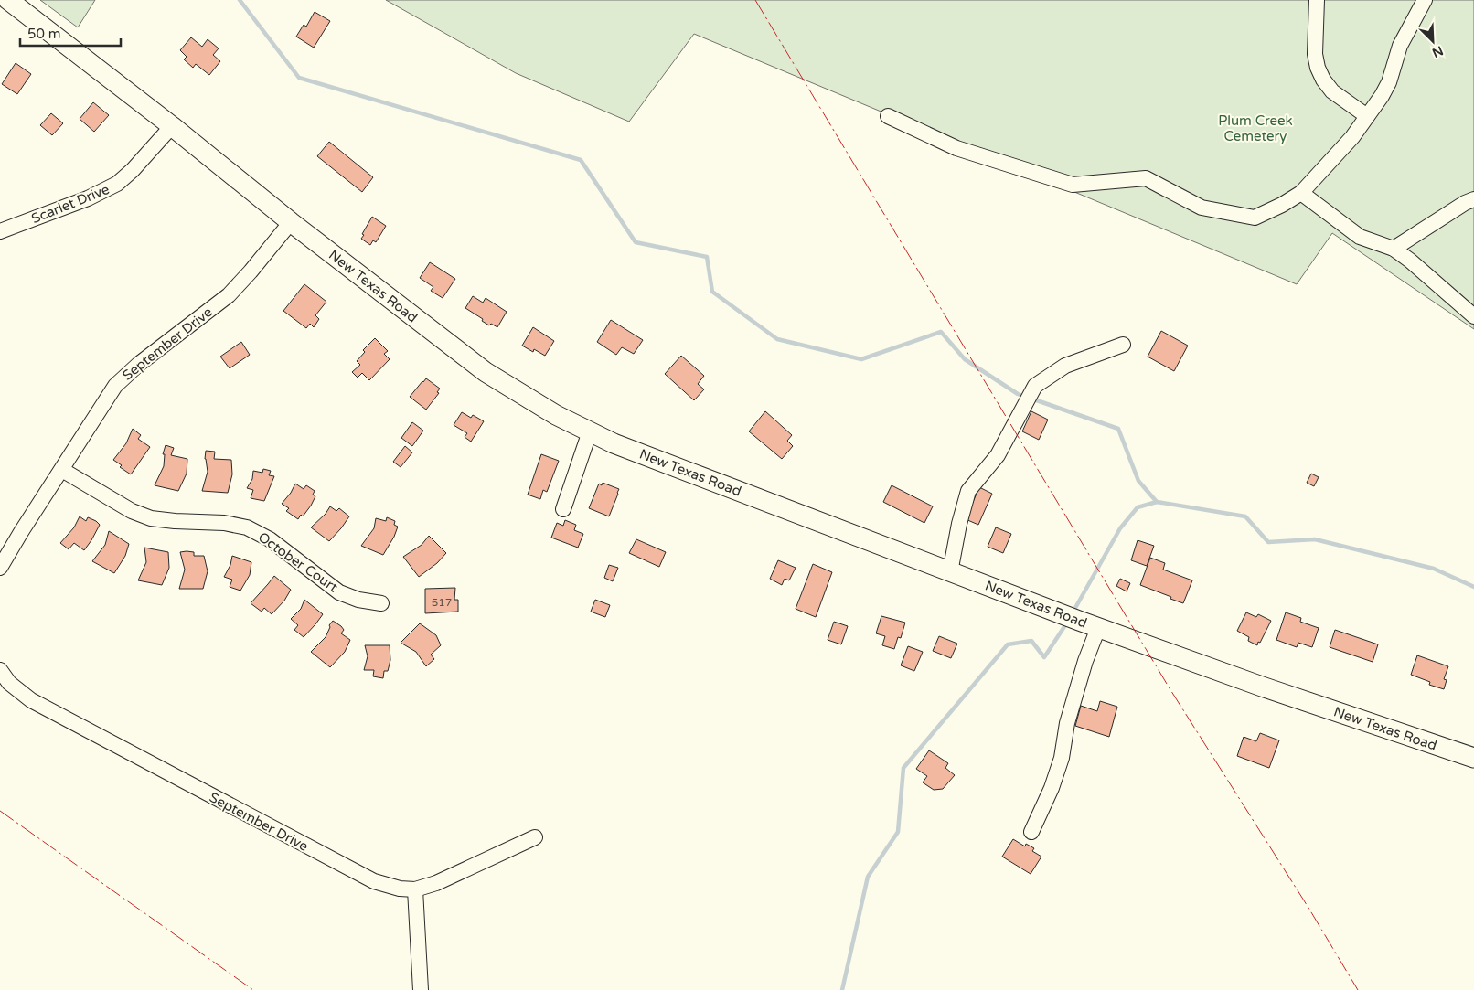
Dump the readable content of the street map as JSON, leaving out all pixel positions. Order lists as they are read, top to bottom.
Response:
{
  "streets": {
    "main road": ["New Texas Road"],
    "street": ["Scarlet Drive", "September Drive", "October Court"]
  },
  "crossings": [
    ["Scarlet Drive", "New Texas Road"],
    ["New Texas Road", "September Drive"],
    ["September Drive", "October Court"]
  ],
  "parks": ["Plum Creek Cemetery"],
  "house_numbers": ["517"],
  "scale_bar": "50 m",
  "north": "bottom right"
}
